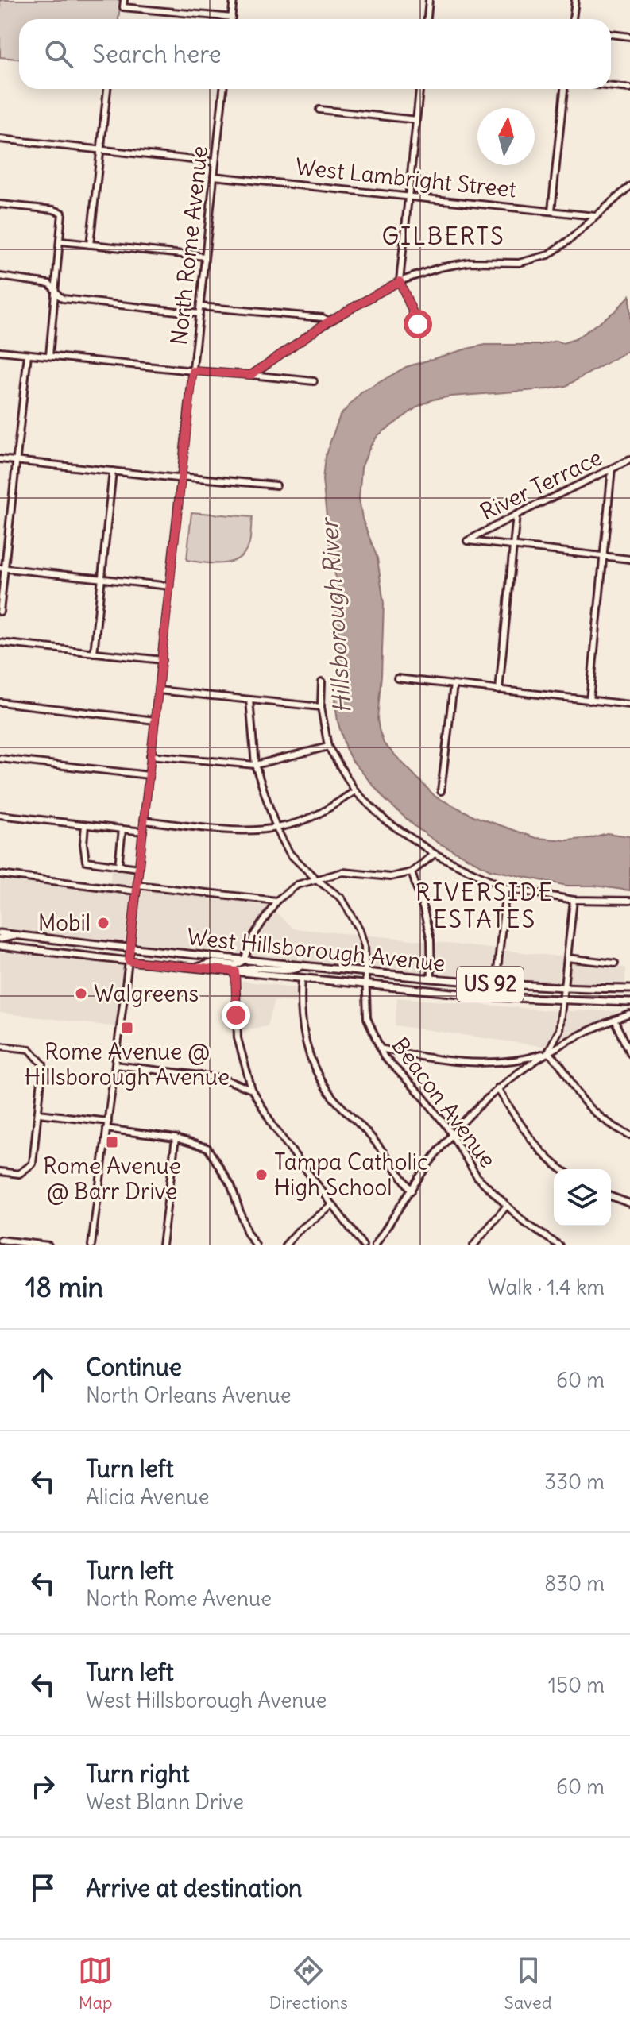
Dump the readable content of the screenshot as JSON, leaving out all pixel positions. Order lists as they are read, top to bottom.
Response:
{
  "streets": {
    "main road": ["West Hillsborough Avenue", "US 92"],
    "street": [
      "West Lambright Street",
      "North Rome Avenue",
      "River Terrace",
      "Beacon Avenue"
    ]
  },
  "crossings": [
    ["West Lambright Street", "North Rome Avenue"],
    ["North Rome Avenue", "West Hillsborough Avenue"],
    ["West Hillsborough Avenue", "Beacon Avenue"]
  ],
  "districts": ["GILBERTS", "RIVERSIDE ESTATES"],
  "water": ["Hillsborough River"],
  "places": {
    "other": ["Mobil", "Walgreens", "Tampa Catholic High School"],
    "transit": ["Rome Avenue @ Hillsborough Avenue", "Rome Avenue @ Barr Drive"]
  },
  "north": "top",
  "page": {
    "search": "Search here",
    "heading": ["18 min", "Walk · 1.4 km"],
    "list": [
      ["Continue", "North Orleans Avenue", "60 m"],
      ["Turn left", "Alicia Avenue", "330 m"],
      ["Turn left", "North Rome Avenue", "830 m"],
      ["Turn left", "West Hillsborough Avenue", "150 m"],
      ["Turn right", "West Blann Drive", "60 m"],
      "Arrive at destination"
    ],
    "nav": ["Map", "Directions", "Saved"]
  }
}
